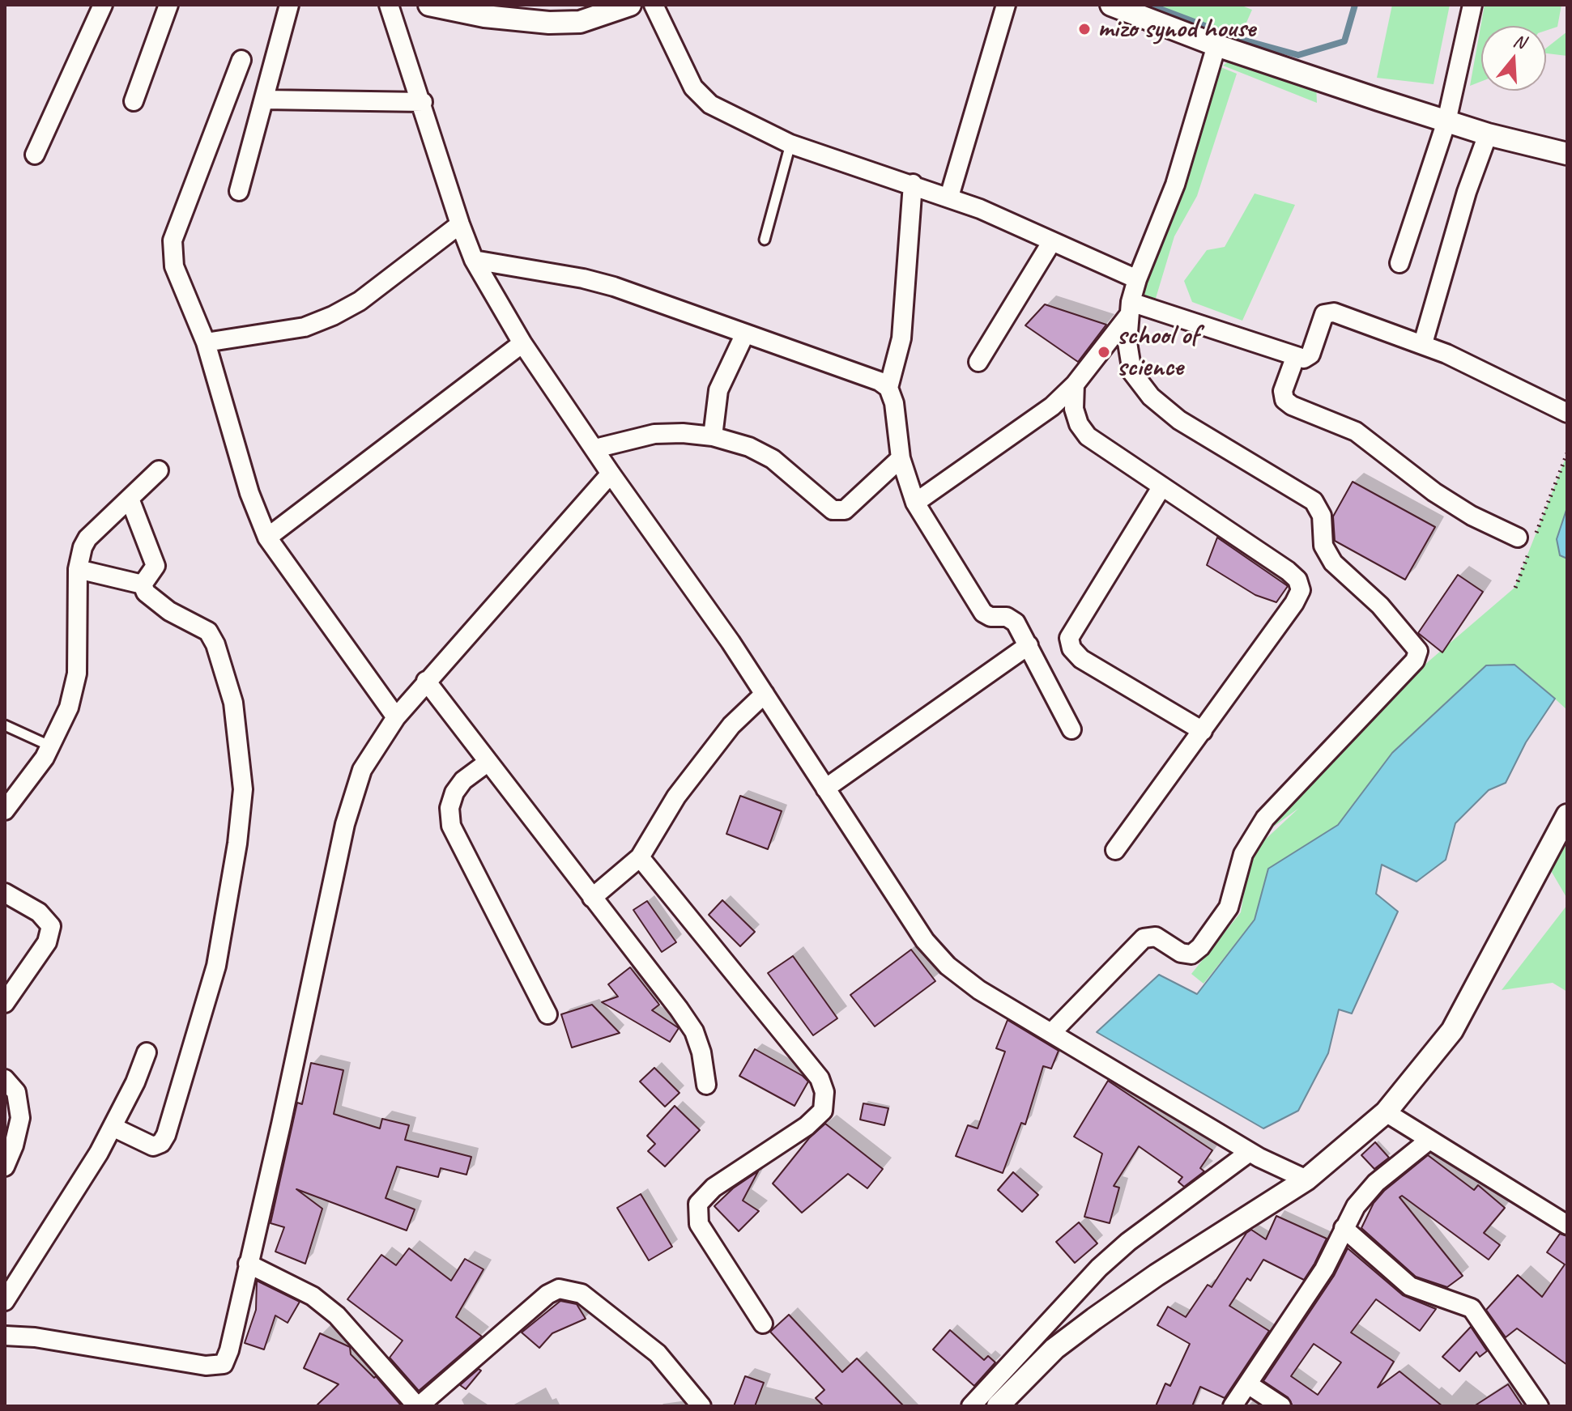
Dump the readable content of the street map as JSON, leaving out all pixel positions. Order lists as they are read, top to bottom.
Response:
{
  "places": ["mizo synod house", "school of science"],
  "north": "top"
}
